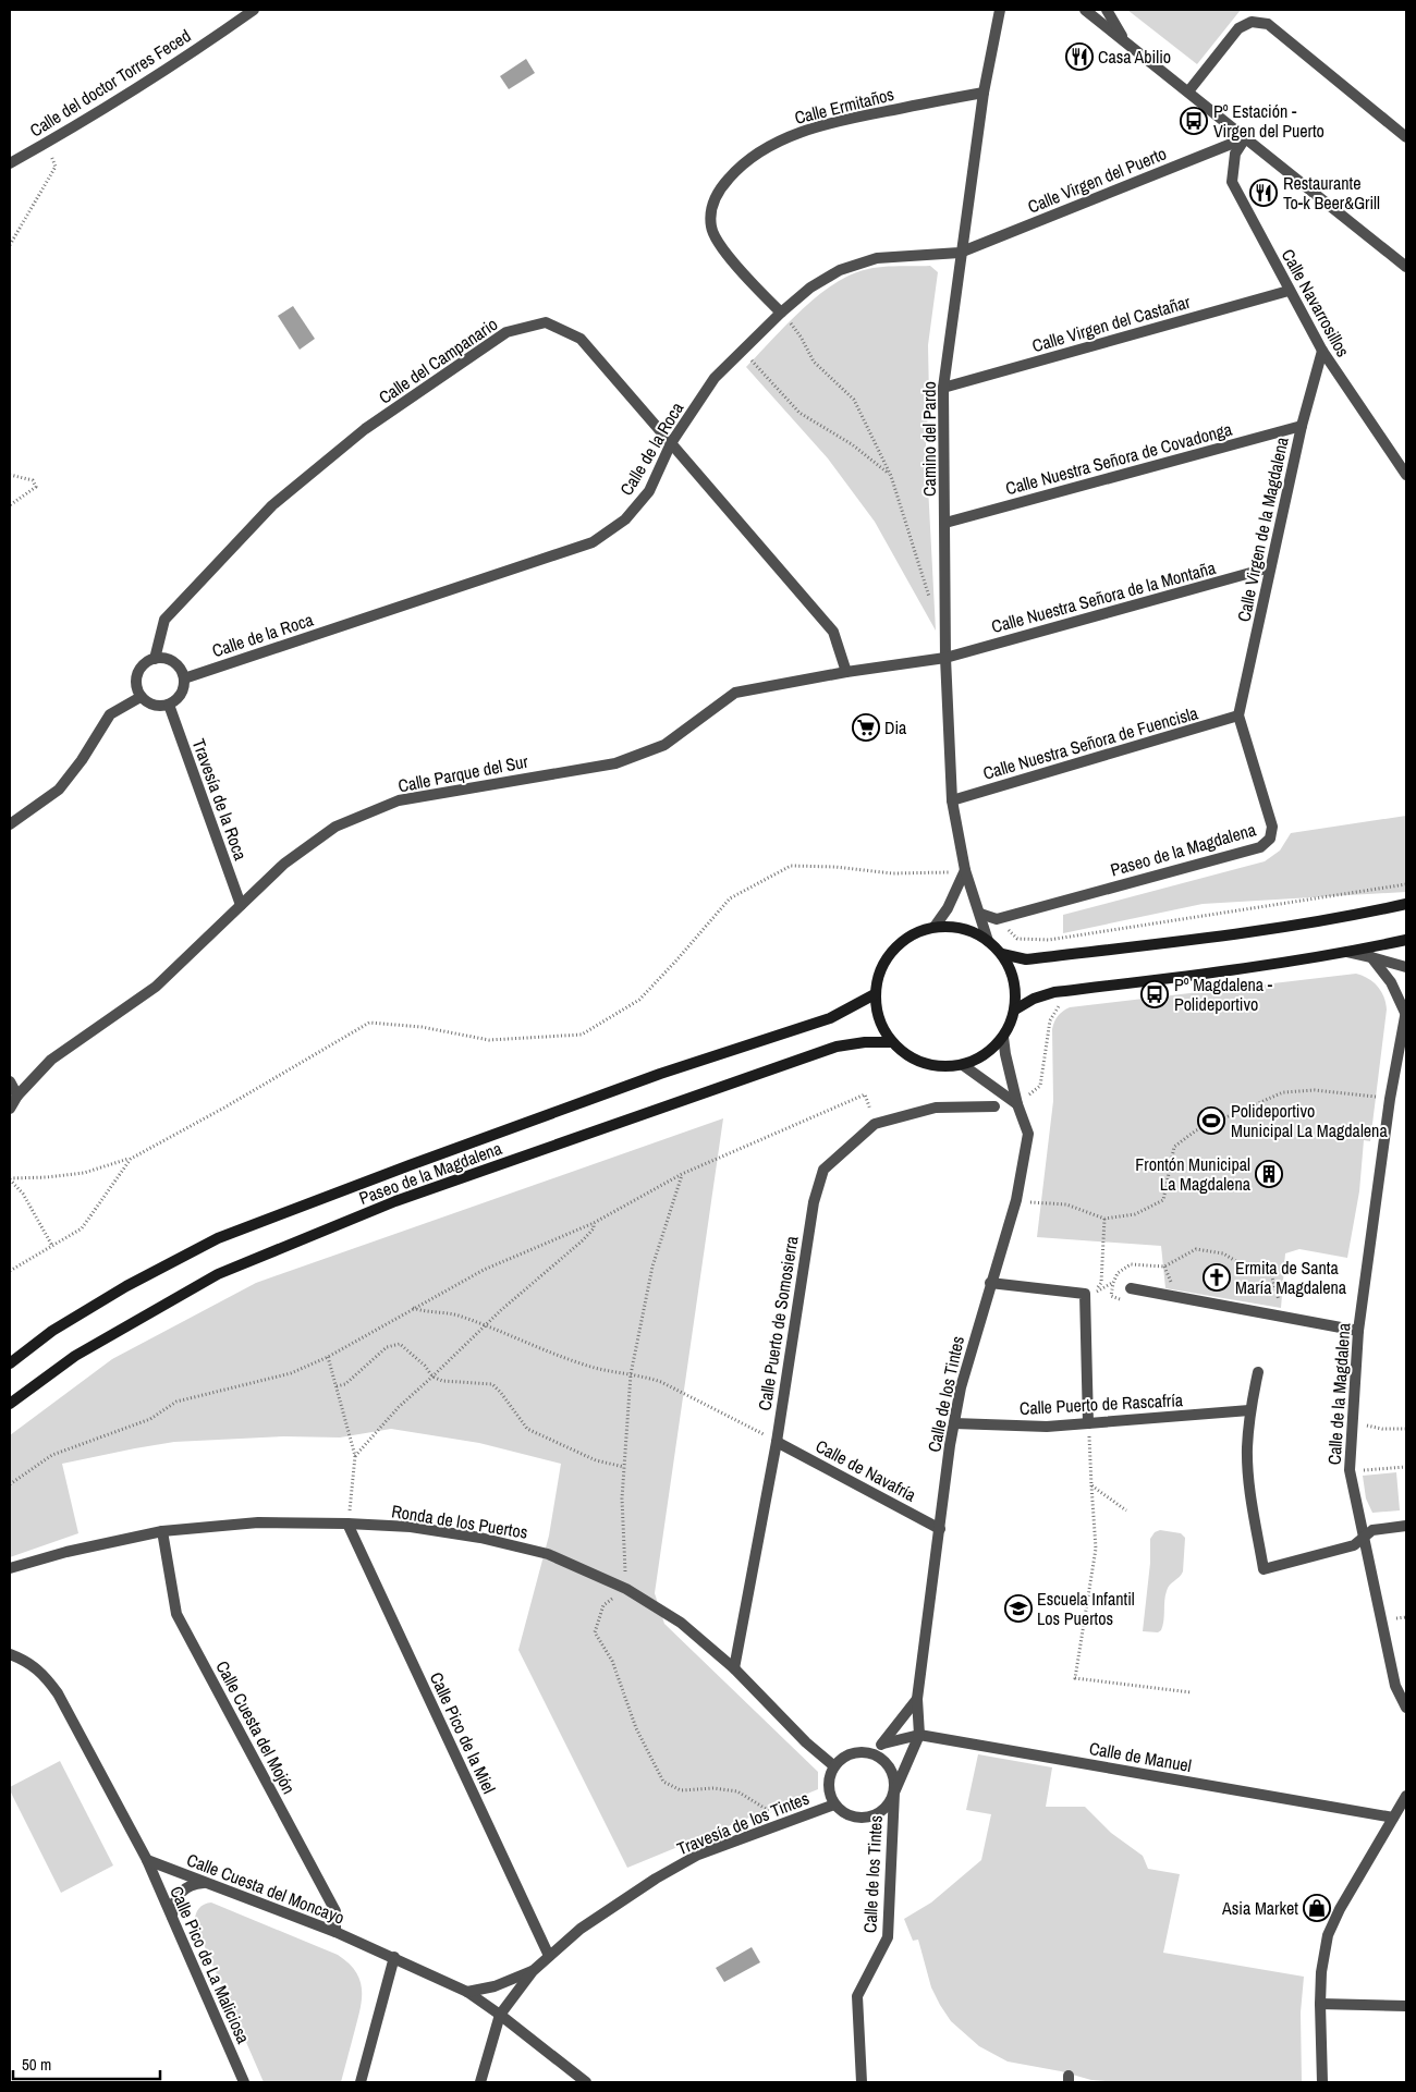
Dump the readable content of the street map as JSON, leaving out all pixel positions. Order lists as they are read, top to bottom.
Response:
{
  "streets": {
    "main road": ["Paseo de la Magdalena"],
    "street": [
      "Calle del doctor Torres Feced",
      "Calle Ermitaños",
      "Calle Virgen del Puerto",
      "Calle Navarrosillos",
      "Calle Virgen del Castañar",
      "Calle del Campanario",
      "Camino del Pardo",
      "Calle de la Roca",
      "Calle Nuestra Señora de Covadonga",
      "Calle Virgen de la Magdalena",
      "Calle Nuestra Señora de la Montaña",
      "Calle Nuestra Señora de Fuencisla",
      "Calle Parque del Sur",
      "Travesía de la Roca",
      "Calle Puerto de Somosierra",
      "Calle de los Tintes",
      "Calle de la Magdalena",
      "Calle Puerto de Rascafría",
      "Calle de Navafría",
      "Ronda de los Puertos",
      "Calle Cuesta del Mojón",
      "Calle Pico de la Miel",
      "Calle de Manuel",
      "Travesía de los Tintes",
      "Calle Cuesta del Moncayo",
      "Calle Pico de La Maliciosa"
    ]
  },
  "crossings": [
    ["Calle Ermitaños", "Camino del Pardo"],
    ["Calle Ermitaños", "Calle de la Roca"],
    ["Calle Virgen del Puerto", "Calle Navarrosillos"],
    ["Calle Virgen del Puerto", "Camino del Pardo"],
    ["Calle Virgen del Puerto", "Calle de la Roca"],
    ["Calle Navarrosillos", "Calle Virgen del Castañar"],
    ["Calle Navarrosillos", "Calle Virgen de la Magdalena"],
    ["Calle Virgen del Castañar", "Camino del Pardo"],
    ["Calle del Campanario", "Calle de la Roca"],
    ["Calle del Campanario", "Calle Parque del Sur"],
    ["Calle del Campanario", "Travesía de la Roca"],
    ["Camino del Pardo", "Calle de la Roca"],
    ["Camino del Pardo", "Calle Nuestra Señora de Covadonga"],
    ["Camino del Pardo", "Calle Nuestra Señora de la Montaña"],
    ["Camino del Pardo", "Calle Nuestra Señora de Fuencisla"],
    ["Camino del Pardo", "Calle Parque del Sur"],
    ["Camino del Pardo", "Paseo de la Magdalena"],
    ["Camino del Pardo", "Calle de los Tintes"],
    ["Calle de la Roca", "Travesía de la Roca"],
    ["Calle Nuestra Señora de Covadonga", "Calle Virgen de la Magdalena"],
    ["Calle Virgen de la Magdalena", "Calle Nuestra Señora de la Montaña"],
    ["Calle Virgen de la Magdalena", "Calle Nuestra Señora de Fuencisla"],
    ["Calle Virgen de la Magdalena", "Paseo de la Magdalena"],
    ["Calle Nuestra Señora de la Montaña", "Calle Parque del Sur"],
    ["Calle Nuestra Señora de Fuencisla", "Paseo de la Magdalena"],
    ["Calle Parque del Sur", "Travesía de la Roca"],
    ["Paseo de la Magdalena", "Calle de los Tintes"],
    ["Calle Puerto de Somosierra", "Calle de Navafría"],
    ["Calle Puerto de Somosierra", "Ronda de los Puertos"],
    ["Calle de los Tintes", "Calle Puerto de Rascafría"],
    ["Calle de los Tintes", "Calle de Navafría"],
    ["Calle de los Tintes", "Ronda de los Puertos"],
    ["Calle de los Tintes", "Calle de Manuel"],
    ["Calle de los Tintes", "Travesía de los Tintes"],
    ["Ronda de los Puertos", "Calle Cuesta del Mojón"],
    ["Ronda de los Puertos", "Calle Pico de la Miel"],
    ["Ronda de los Puertos", "Travesía de los Tintes"],
    ["Calle Cuesta del Mojón", "Calle Cuesta del Moncayo"],
    ["Calle Pico de la Miel", "Travesía de los Tintes"],
    ["Travesía de los Tintes", "Calle Cuesta del Moncayo"],
    ["Calle Cuesta del Moncayo", "Calle Pico de La Maliciosa"]
  ],
  "places": {
    "restaurant": ["Casa Abilio", "Restaurante To-k Beer&Grill"],
    "bus stop": ["Pº Estación - Virgen del Puerto", "Pº Magdalena - Polideportivo"],
    "supermarket": ["Dia"],
    "sports": ["Polideportivo Municipal La Magdalena"],
    "building": ["Frontón Municipal La Magdalena"],
    "church": ["Ermita de Santa María Magdalena"],
    "school or university": ["Escuela Infantil Los Puertos"],
    "shop": ["Asia Market"]
  },
  "scale_bar": "50 m"
}
